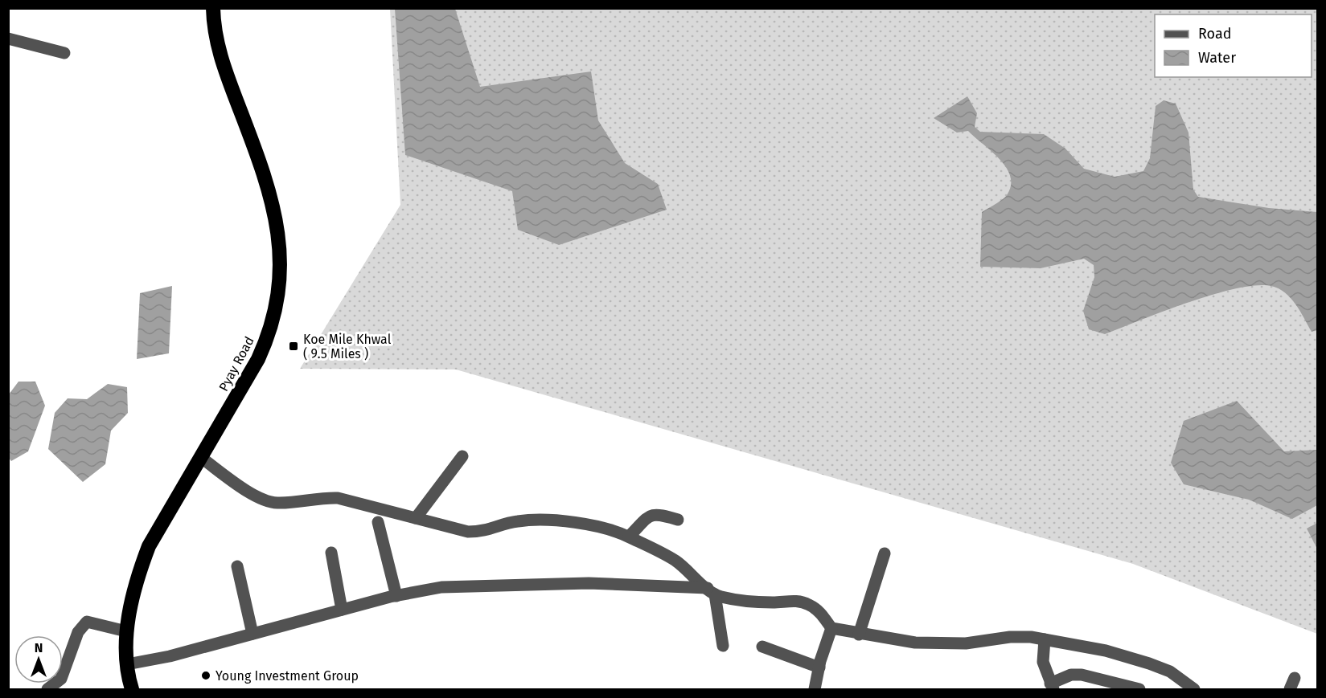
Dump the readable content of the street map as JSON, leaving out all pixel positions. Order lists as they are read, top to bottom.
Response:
{
  "streets": {
    "highway": ["Pyay Road"]
  },
  "places": {
    "transit": ["Koe Mile Khwal ( 9.5 Miles )"],
    "other": ["Young Investment Group"]
  },
  "legend": ["Road", "Water"],
  "north": "top"
}
